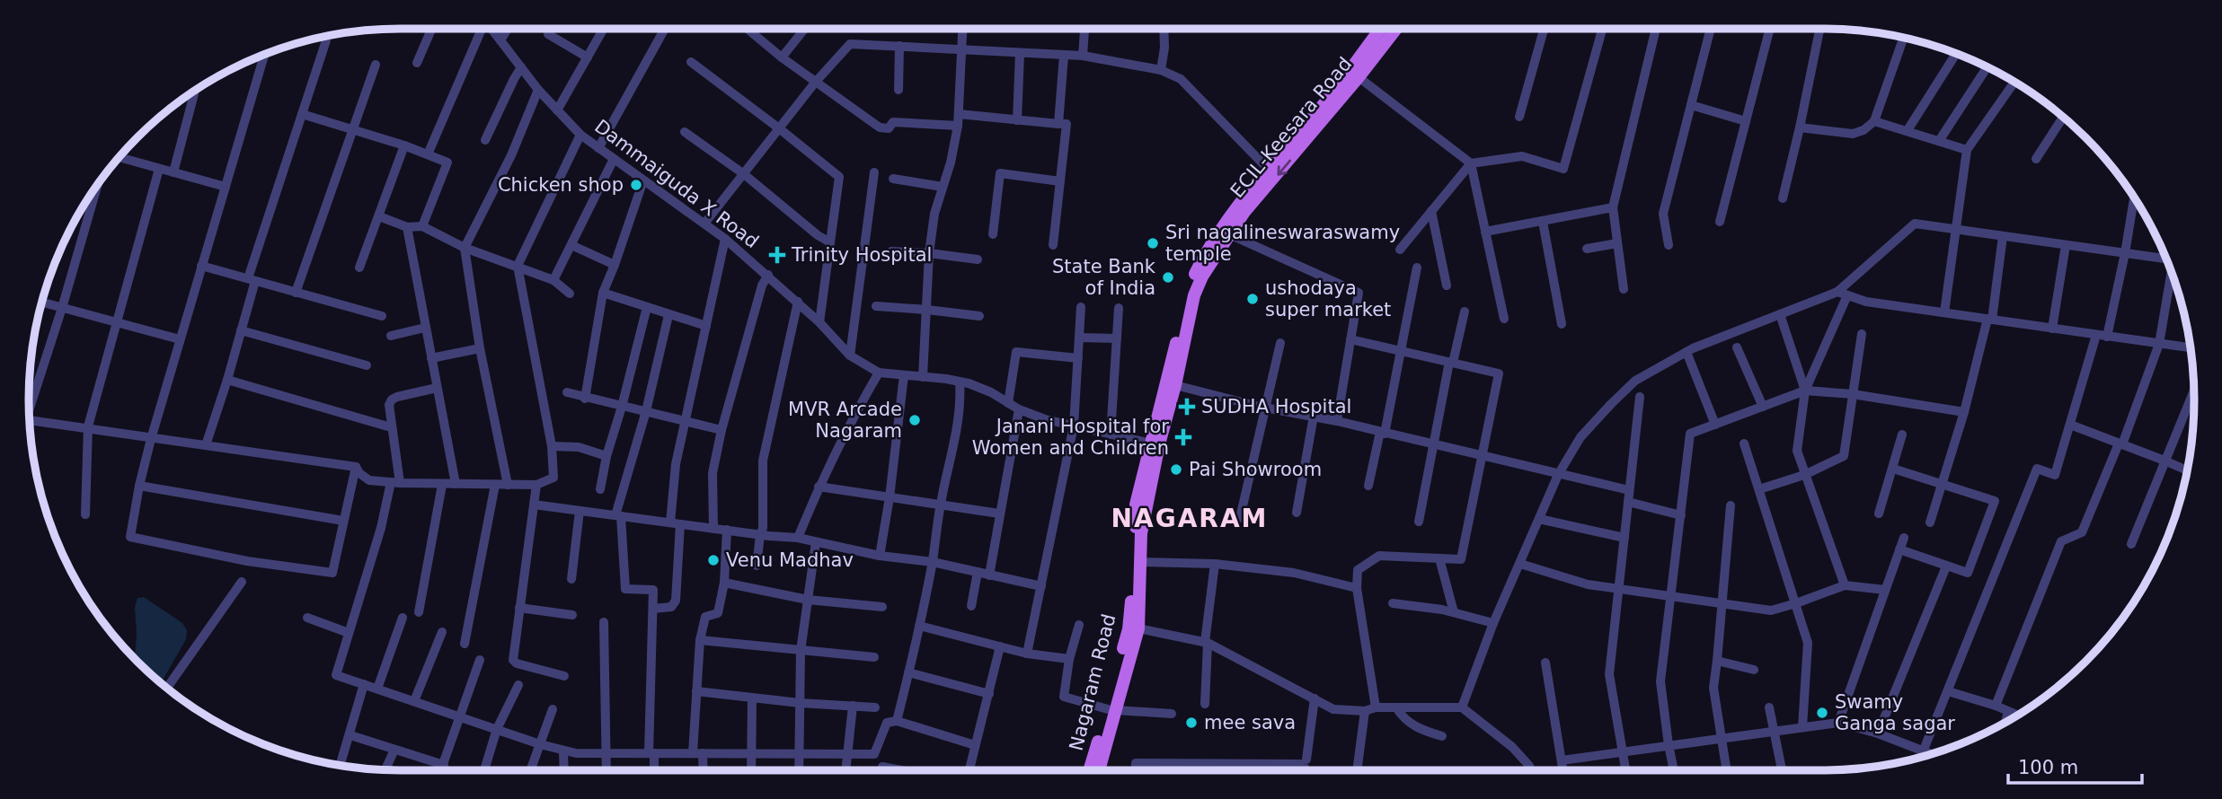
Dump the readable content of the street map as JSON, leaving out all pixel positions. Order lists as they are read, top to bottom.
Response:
{
  "streets": {
    "main road": ["ECIL-Keesara Road", "Nagaram Road"],
    "street": ["Dammaiguda X Road"]
  },
  "crossings": [
    ["ECIL-Keesara Road", "Dammaiguda X Road"],
    ["ECIL-Keesara Road", "Nagaram Road"],
    ["Dammaiguda X Road", "Nagaram Road"]
  ],
  "districts": ["NAGARAM"],
  "places": {
    "other": [
      "Chicken shop",
      "Sri nagalineswaraswamy temple",
      "State Bank of India",
      "ushodaya super market",
      "MVR Arcade Nagaram",
      "Pai Showroom",
      "Venu Madhav",
      "Swamy Ganga sagar",
      "mee sava"
    ],
    "health": ["Trinity Hospital", "SUDHA Hospital", "Janani Hospital for Women and Children"]
  },
  "scale_bar": "100 m"
}
